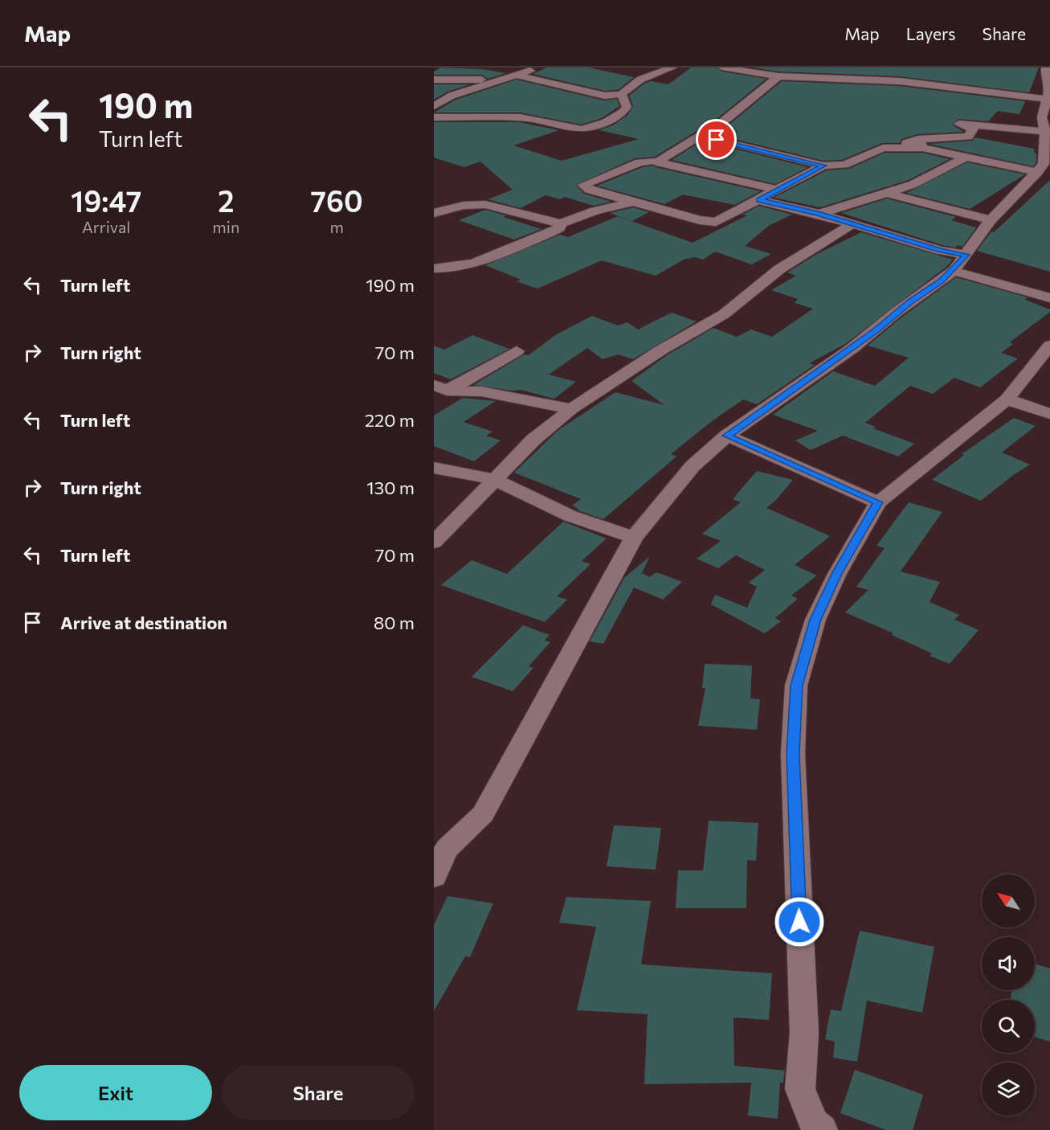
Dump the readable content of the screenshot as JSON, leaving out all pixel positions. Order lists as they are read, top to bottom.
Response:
{
  "north": "top left",
  "page": {
    "header": "Map",
    "nav": ["Map", "Layers", "Share"],
    "turn": ["190 m", "Turn left"],
    "eta": [
      "19:47",
      "Arrival",
      "2",
      "min",
      "760",
      "m"
    ],
    "list": [
      {
        "name": "Turn left",
        "value": "190 m"
      },
      {
        "name": "Turn right",
        "value": "70 m"
      },
      {
        "name": "Turn left",
        "value": "220 m"
      },
      {
        "name": "Turn right",
        "value": "130 m"
      },
      {
        "name": "Turn left",
        "value": "70 m"
      },
      {
        "name": "Arrive at destination",
        "value": "80 m"
      }
    ],
    "buttons": ["Exit", "Share"]
  }
}
